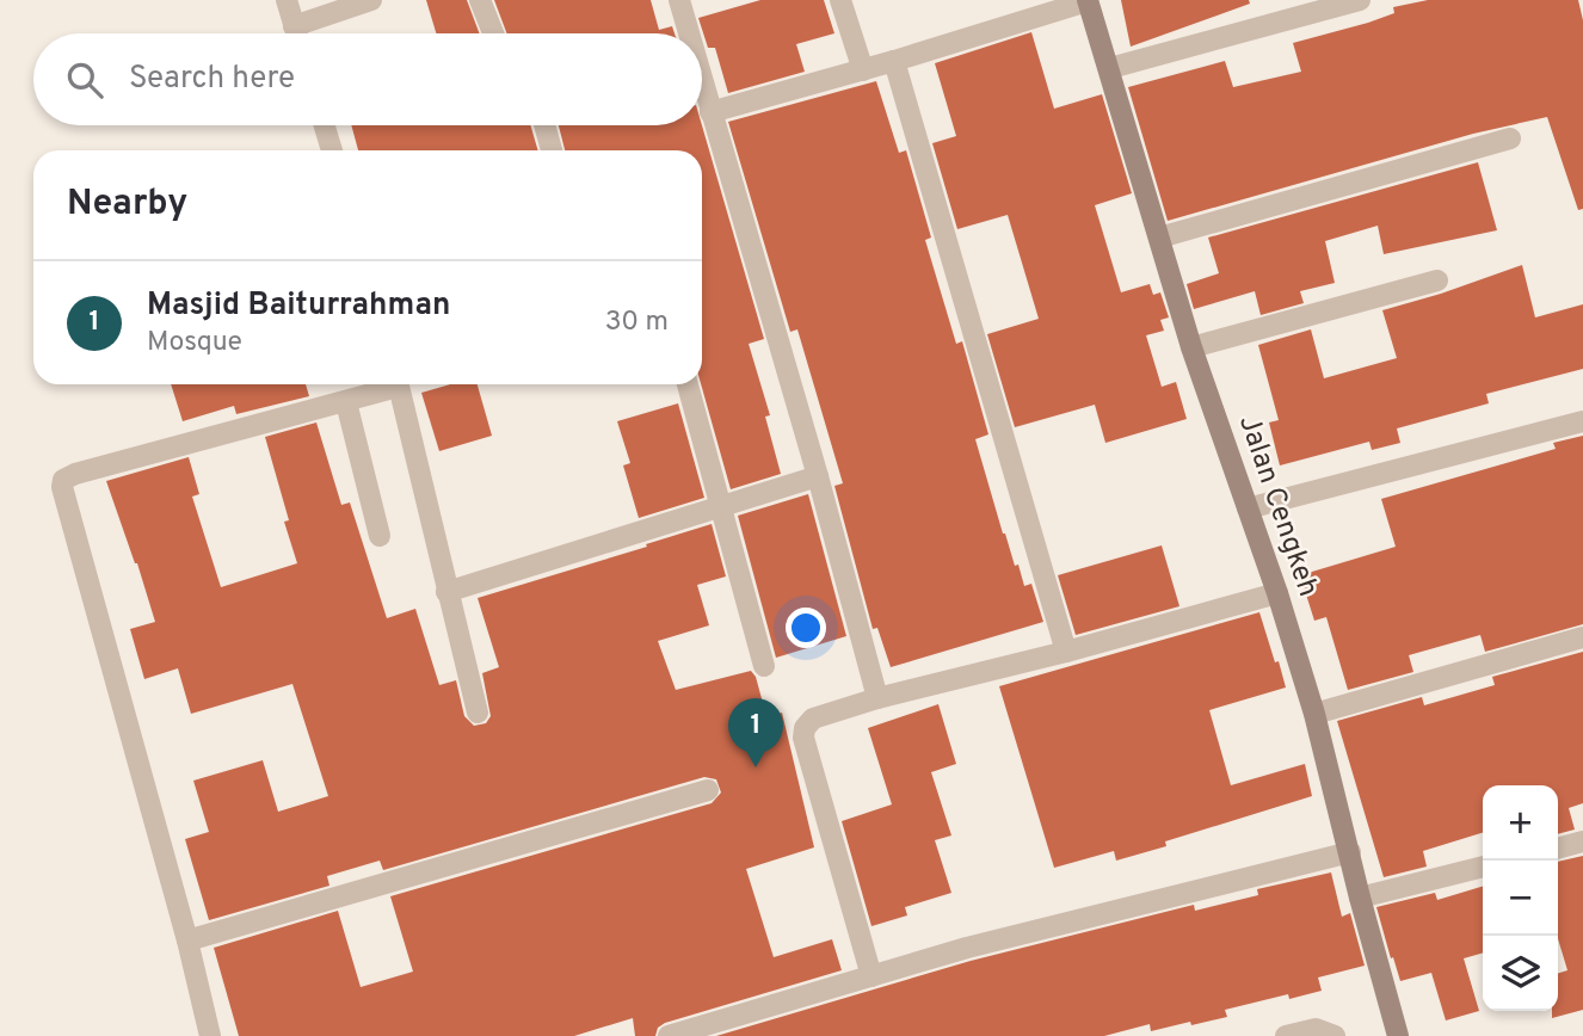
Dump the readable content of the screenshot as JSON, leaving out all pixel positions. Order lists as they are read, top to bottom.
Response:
{
  "streets": {
    "street": ["Jalan Cengkeh"]
  },
  "page": {
    "search": "Search here",
    "heading": "Nearby",
    "list": [
      {
        "mark": "1",
        "name": "Masjid Baiturrahman",
        "note": "Mosque",
        "value": "30 m"
      }
    ],
    "pins": "1",
    "map_buttons": ["+", "−"]
  }
}
